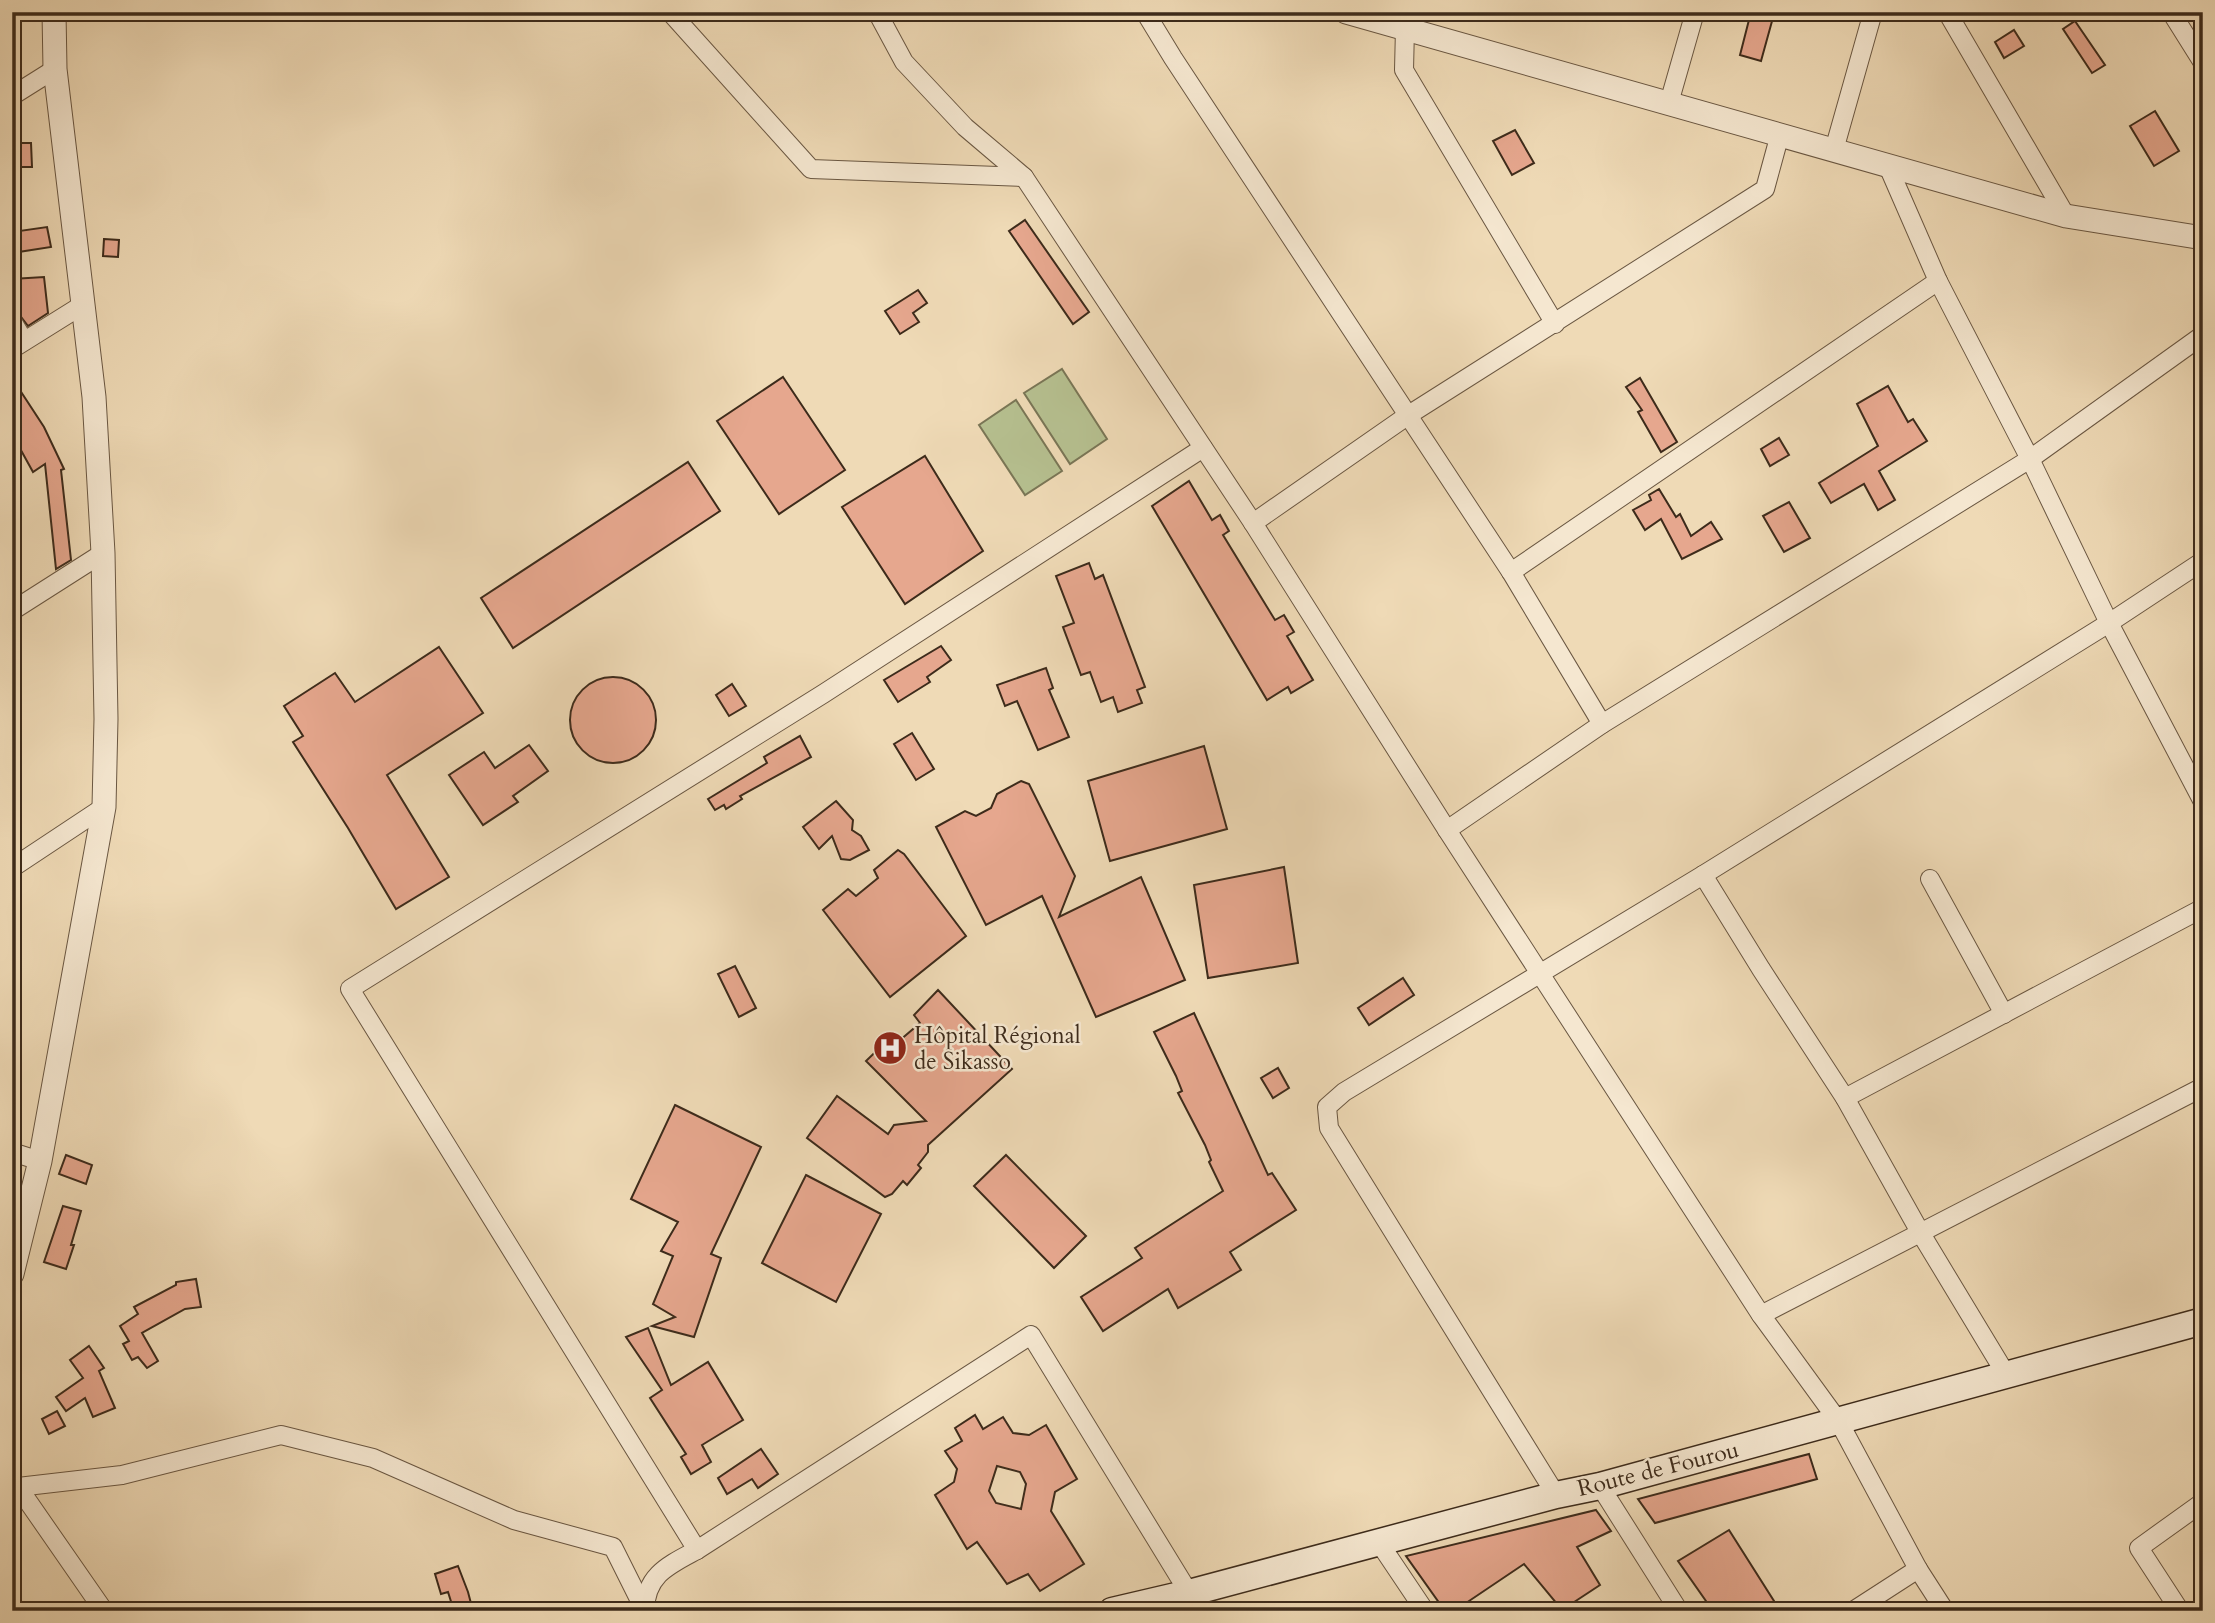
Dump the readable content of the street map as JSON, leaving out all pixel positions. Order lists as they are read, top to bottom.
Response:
{
  "streets": {
    "main road": ["Route de Fourou"]
  },
  "places": {
    "hospital": ["Hôpital Régional de Sikasso"]
  }
}
